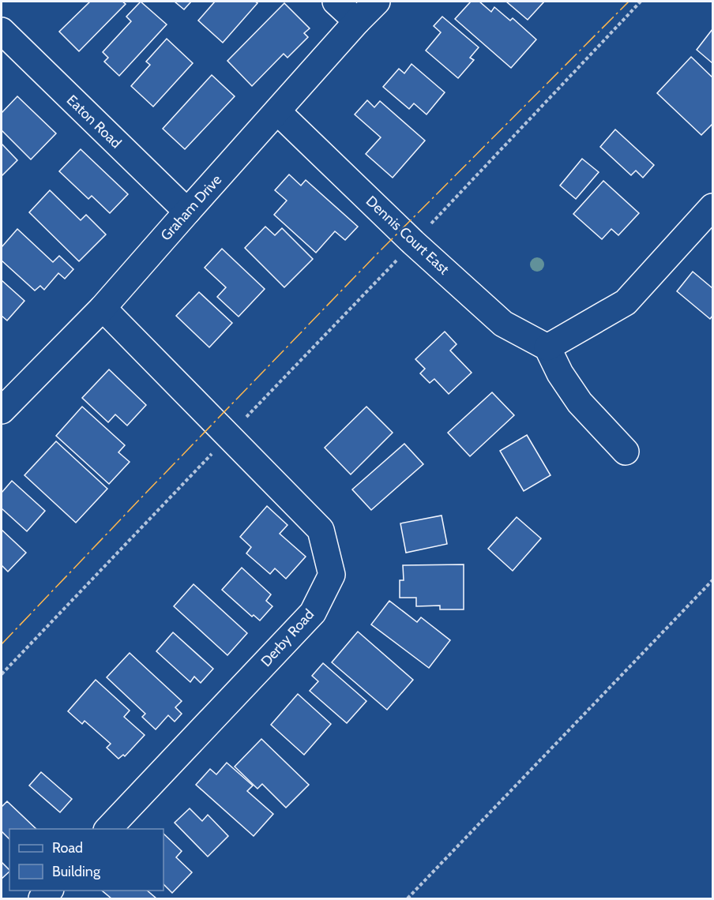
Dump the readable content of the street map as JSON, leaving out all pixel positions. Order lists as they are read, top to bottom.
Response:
{
  "streets": {
    "street": [
      "Eaton Road",
      "Graham Drive",
      "Dennis Court East",
      "Derby Road"
    ]
  },
  "crossings": [
    ["Eaton Road", "Graham Drive"],
    ["Graham Drive", "Dennis Court East"],
    ["Graham Drive", "Derby Road"]
  ],
  "legend": ["Road", "Building"]
}
